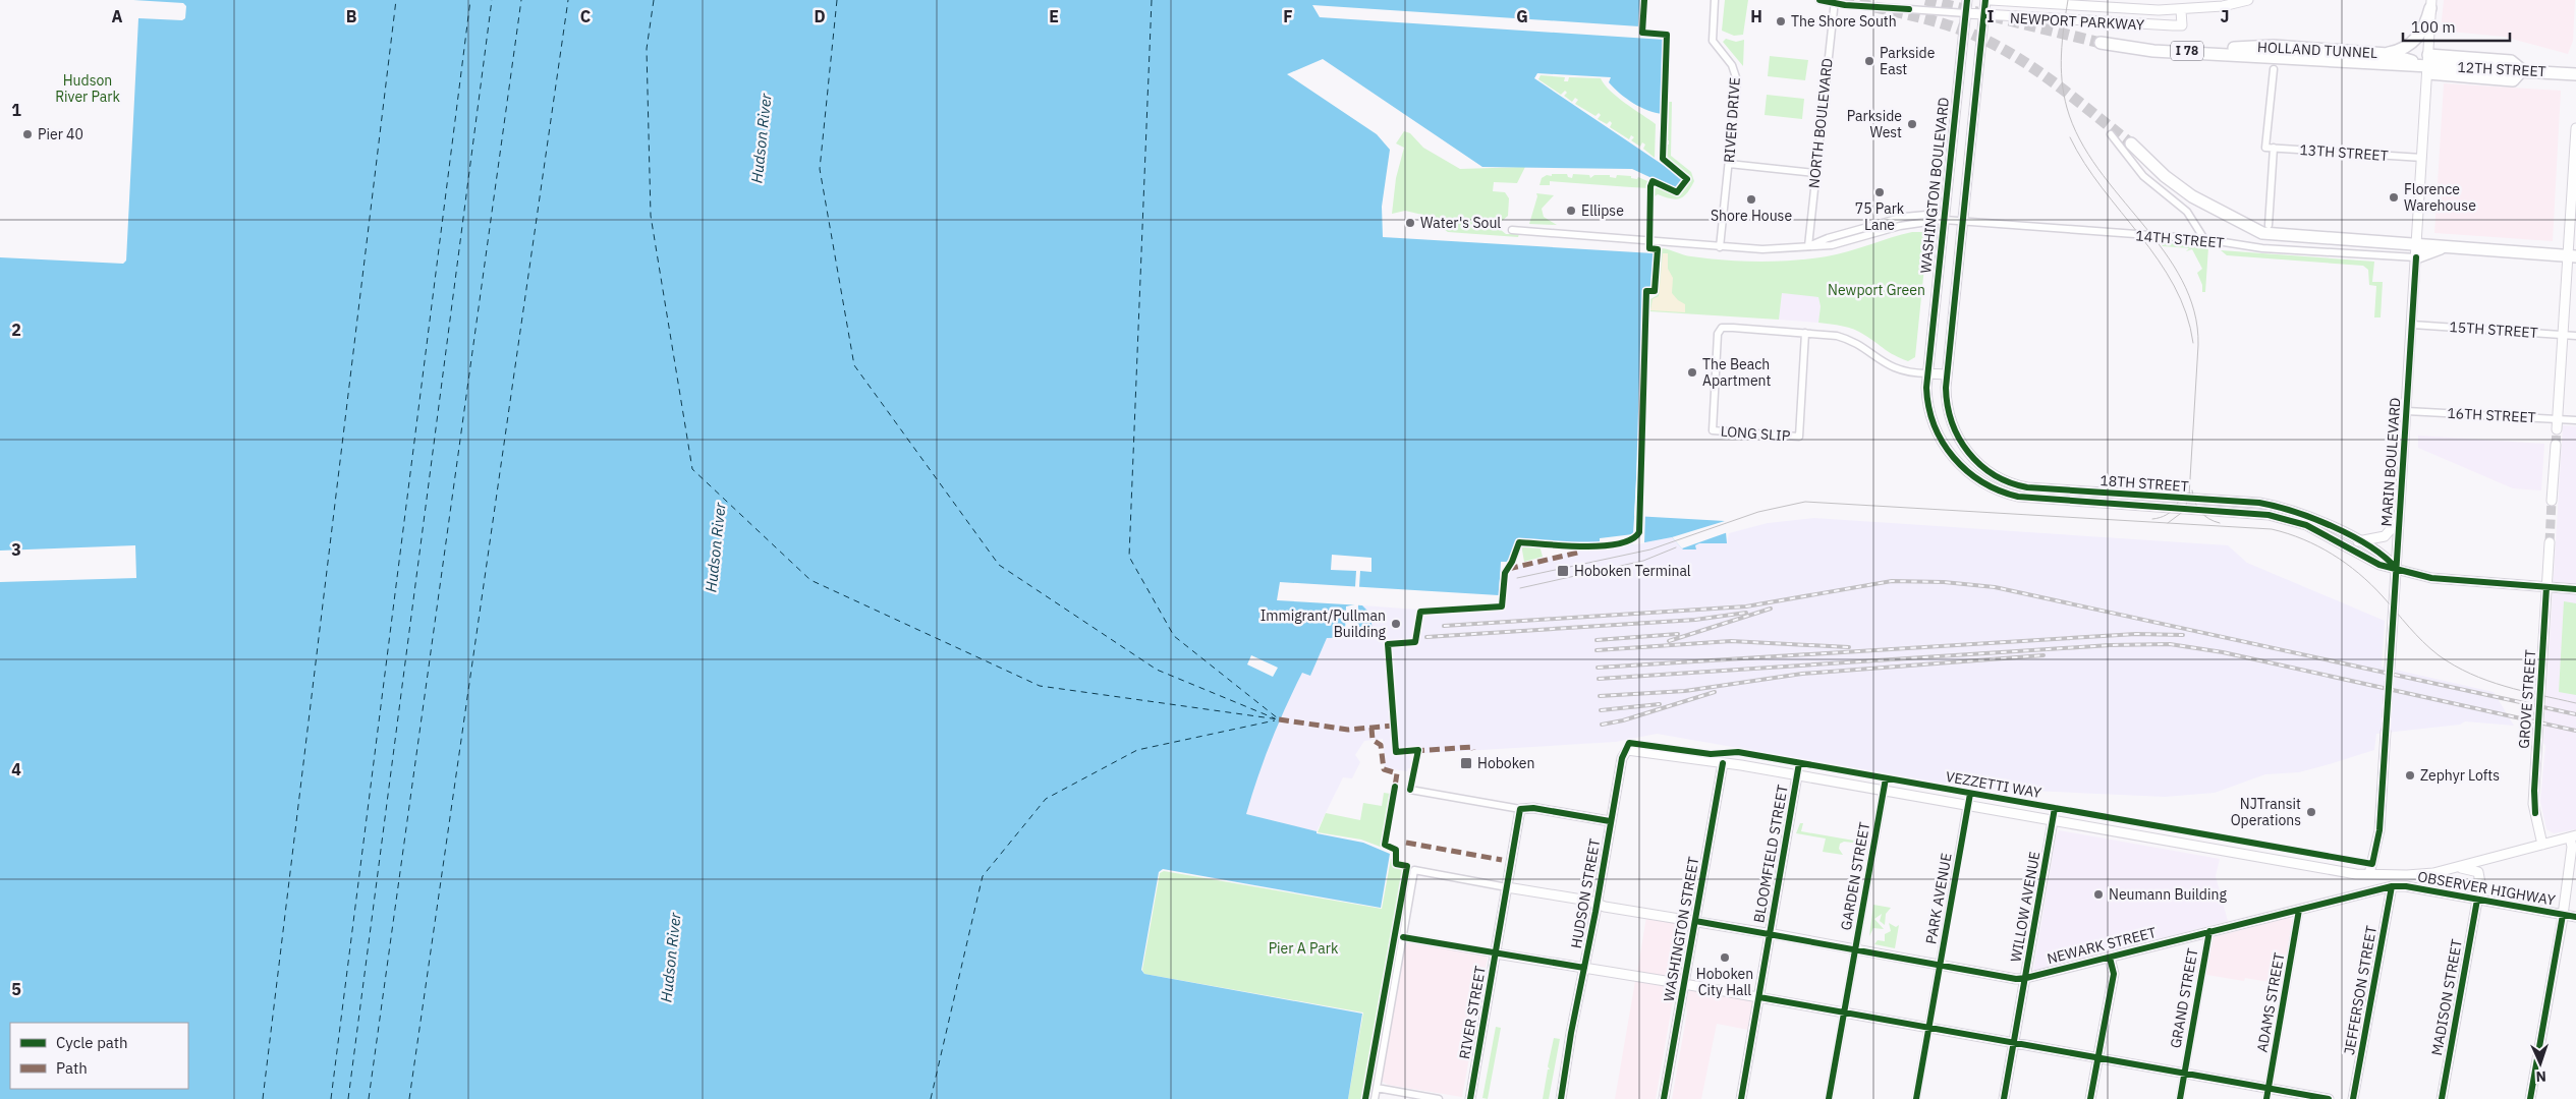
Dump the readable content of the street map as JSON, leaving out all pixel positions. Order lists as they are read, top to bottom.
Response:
{
  "streets": {
    "highway": ["HOLLAND TUNNEL", "I 78", "12TH STREET"],
    "street": [
      "NEWPORT PARKWAY",
      "RIVER DRIVE",
      "NORTH BOULEVARD",
      "13TH STREET",
      "WASHINGTON BOULEVARD",
      "14TH STREET",
      "15TH STREET",
      "16TH STREET",
      "LONG SLIP",
      "MARIN BOULEVARD",
      "18TH STREET",
      "GROVE STREET",
      "BLOOMFIELD STREET",
      "GARDEN STREET",
      "OBSERVER HIGHWAY",
      "HUDSON STREET",
      "PARK AVENUE",
      "WILLOW AVENUE",
      "WASHINGTON STREET",
      "NEWARK STREET",
      "JEFFERSON STREET",
      "MADISON STREET",
      "GRAND STREET",
      "ADAMS STREET",
      "RIVER STREET"
    ],
    "cycle path": ["VEZZETTI WAY"]
  },
  "crossings": [
    ["NEWPORT PARKWAY", "NORTH BOULEVARD"],
    ["NEWPORT PARKWAY", "WASHINGTON BOULEVARD"],
    ["HOLLAND TUNNEL", "12TH STREET"],
    ["HOLLAND TUNNEL", "MARIN BOULEVARD"],
    ["12TH STREET", "MARIN BOULEVARD"],
    ["RIVER DRIVE", "14TH STREET"],
    ["NORTH BOULEVARD", "14TH STREET"],
    ["13TH STREET", "MARIN BOULEVARD"],
    ["WASHINGTON BOULEVARD", "14TH STREET"],
    ["WASHINGTON BOULEVARD", "18TH STREET"],
    ["14TH STREET", "MARIN BOULEVARD"],
    ["15TH STREET", "MARIN BOULEVARD"],
    ["16TH STREET", "MARIN BOULEVARD"],
    ["MARIN BOULEVARD", "18TH STREET"],
    ["18TH STREET", "GROVE STREET"],
    ["BLOOMFIELD STREET", "OBSERVER HIGHWAY"],
    ["BLOOMFIELD STREET", "NEWARK STREET"],
    ["GARDEN STREET", "OBSERVER HIGHWAY"],
    ["GARDEN STREET", "NEWARK STREET"],
    ["OBSERVER HIGHWAY", "HUDSON STREET"],
    ["OBSERVER HIGHWAY", "PARK AVENUE"],
    ["OBSERVER HIGHWAY", "WILLOW AVENUE"],
    ["OBSERVER HIGHWAY", "WASHINGTON STREET"],
    ["OBSERVER HIGHWAY", "NEWARK STREET"],
    ["OBSERVER HIGHWAY", "JEFFERSON STREET"],
    ["OBSERVER HIGHWAY", "MADISON STREET"],
    ["HUDSON STREET", "NEWARK STREET"],
    ["PARK AVENUE", "NEWARK STREET"],
    ["WILLOW AVENUE", "NEWARK STREET"],
    ["WASHINGTON STREET", "NEWARK STREET"],
    ["NEWARK STREET", "JEFFERSON STREET"],
    ["NEWARK STREET", "GRAND STREET"],
    ["NEWARK STREET", "ADAMS STREET"],
    ["NEWARK STREET", "RIVER STREET"]
  ],
  "water": ["Hudson River"],
  "parks": ["Hudson River Park", "Newport Green", "Pier A Park"],
  "places": {
    "other": [
      "The Shore South",
      "Parkside East",
      "Parkside West",
      "Pier 40",
      "75 Park Lane",
      "Florence Warehouse",
      "Shore House",
      "Ellipse",
      "Water's Soul",
      "The Beach Apartment",
      "Immigrant/Pullman Building",
      "Zephyr Lofts",
      "NJTransit Operations",
      "Neumann Building",
      "Hoboken City Hall"
    ],
    "transit": ["Hoboken Terminal", "Hoboken"]
  },
  "legend": ["Cycle path", "Path"],
  "scale_bar": "100 m",
  "north": "bottom",
  "grid": {
    "columns": [
      "A",
      "B",
      "C",
      "D",
      "E",
      "F",
      "G",
      "H",
      "I",
      "J"
    ],
    "rows": [
      "1",
      "2",
      "3",
      "4",
      "5"
    ]
  }
}
